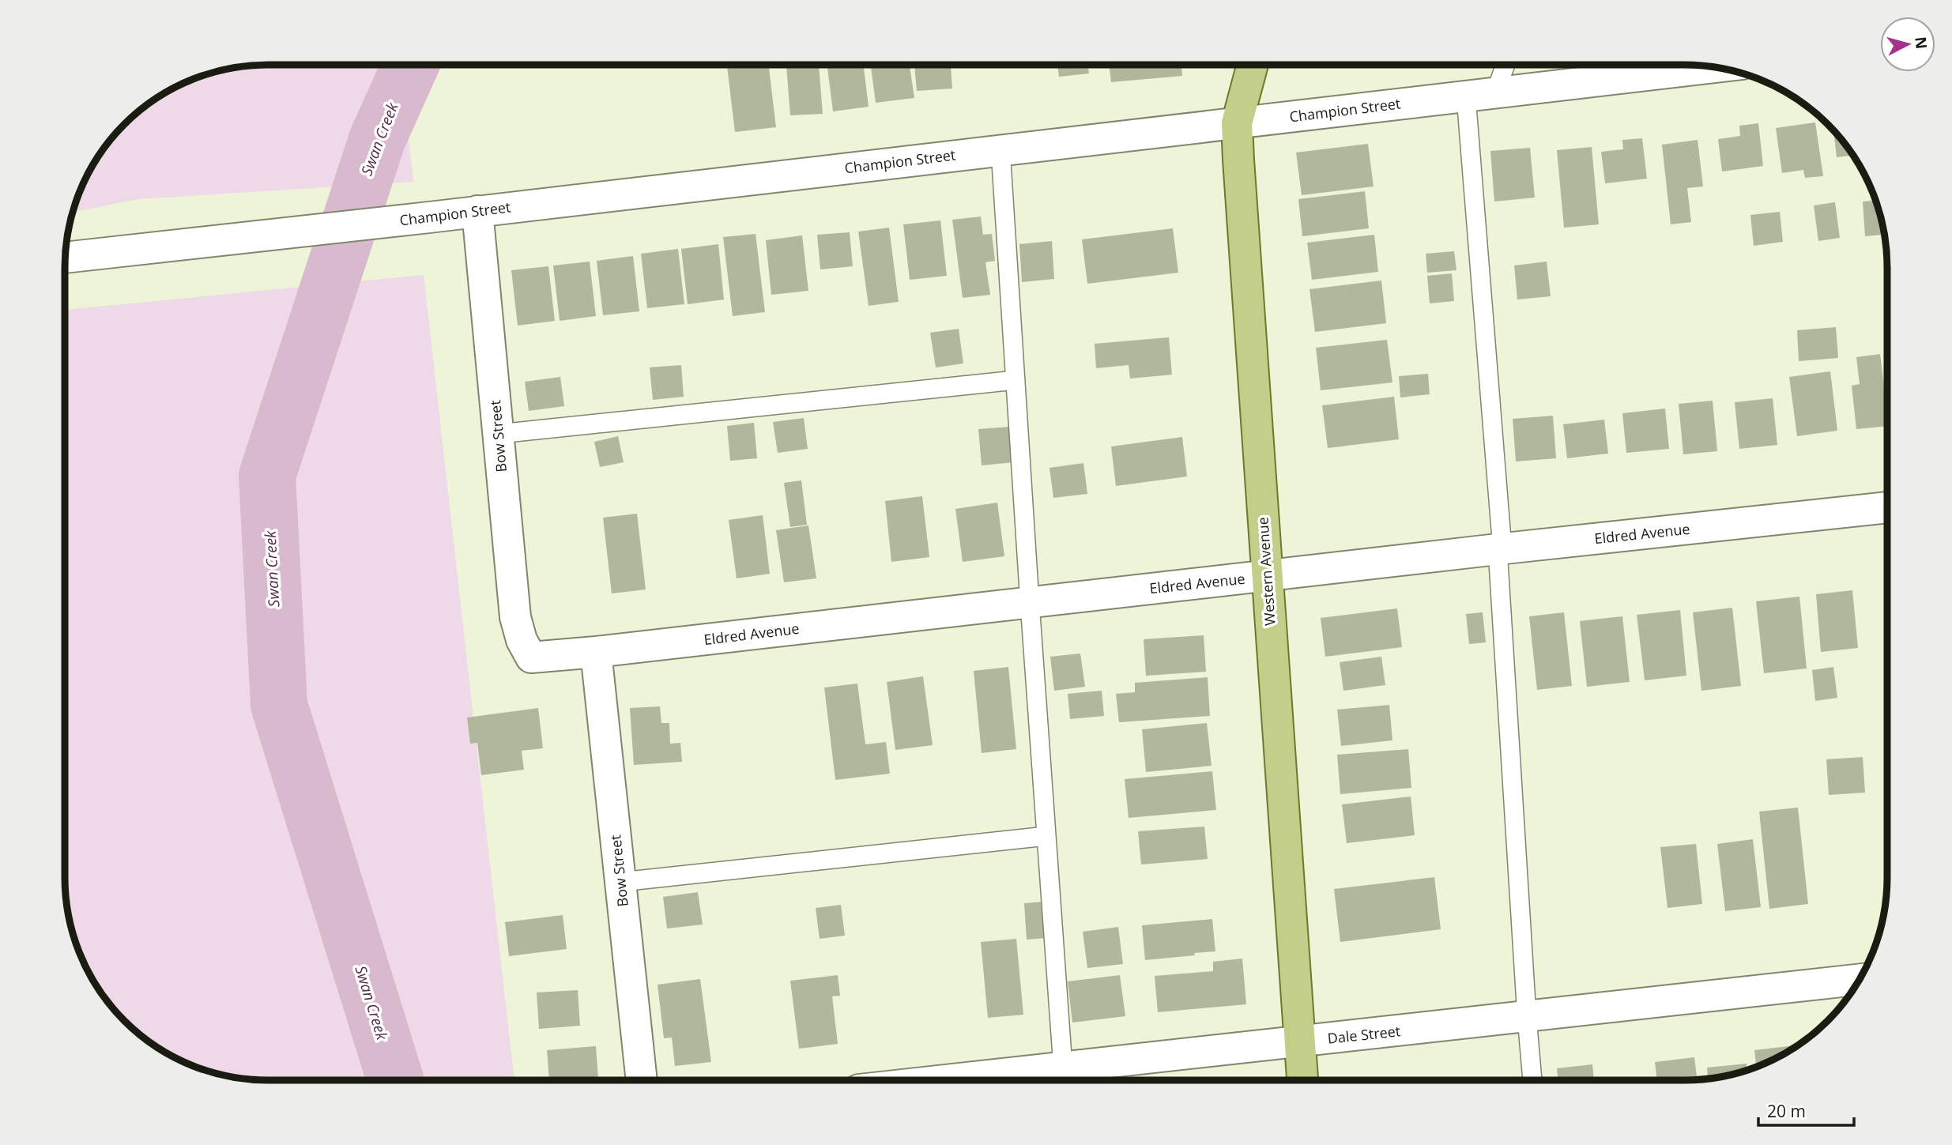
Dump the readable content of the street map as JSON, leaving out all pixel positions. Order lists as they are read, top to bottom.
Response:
{
  "streets": {
    "main road": ["Western Avenue"],
    "street": [
      "Champion Street",
      "Bow Street",
      "Eldred Avenue",
      "Dale Street"
    ]
  },
  "crossings": [
    ["Champion Street", "Bow Street"],
    ["Champion Street", "Western Avenue"],
    ["Bow Street", "Eldred Avenue"],
    ["Eldred Avenue", "Western Avenue"],
    ["Western Avenue", "Dale Street"]
  ],
  "water": ["Swan Creek"],
  "scale_bar": "20 m",
  "north": "right"
}
